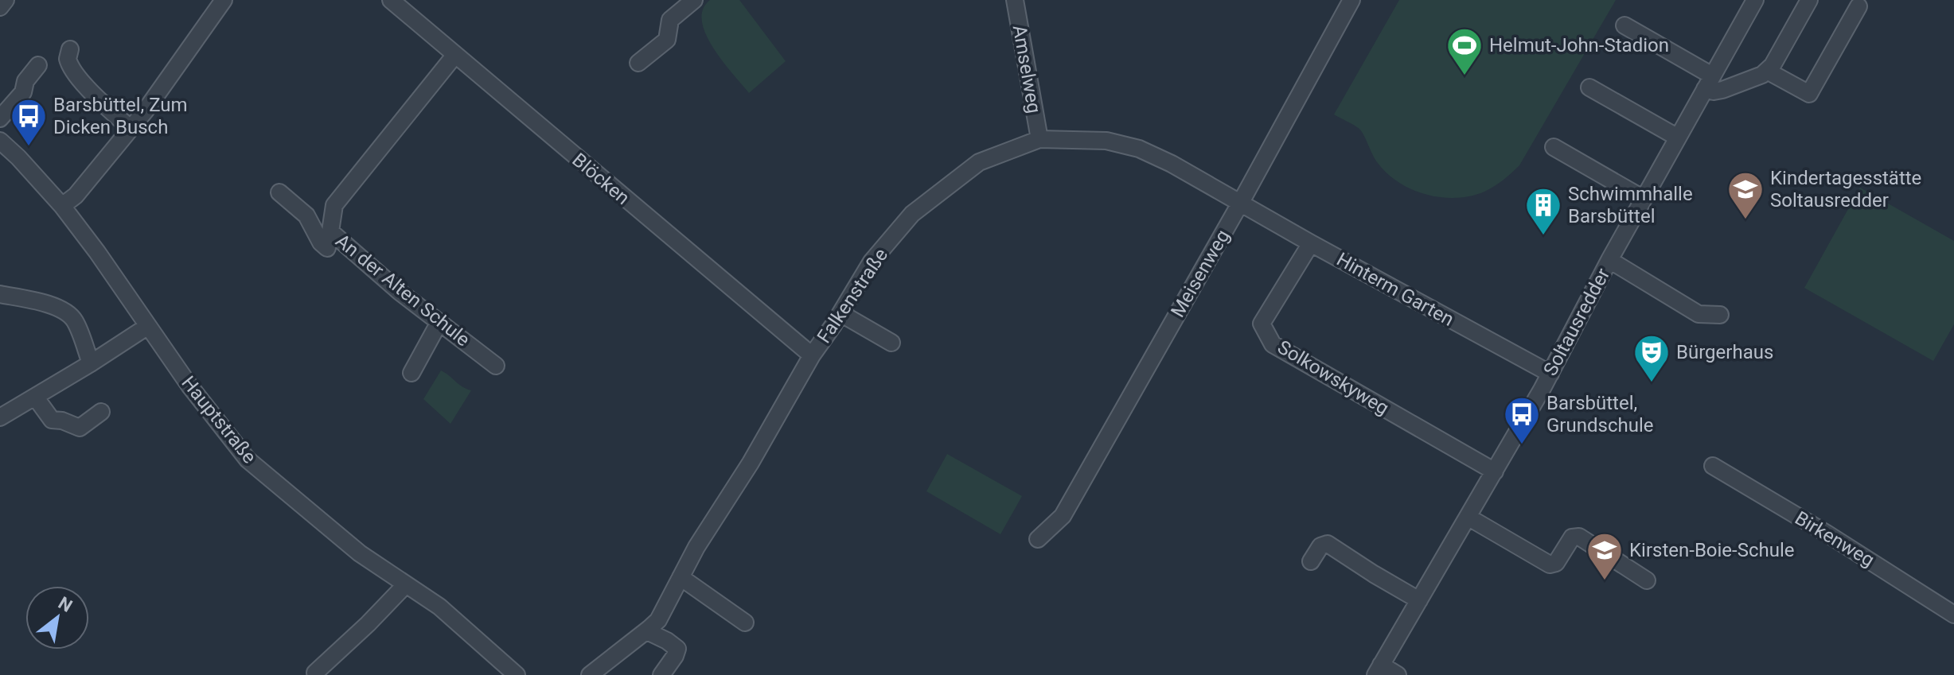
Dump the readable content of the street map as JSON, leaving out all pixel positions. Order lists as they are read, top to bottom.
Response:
{
  "streets": {
    "street": [
      "Amselweg",
      "Blöcken",
      "Meisenweg",
      "Hinterm Garten",
      "An der Alten Schule",
      "Falkenstraße",
      "Soltausredder",
      "Solkowskyweg",
      "Hauptstraße",
      "Birkenweg"
    ]
  },
  "crossings": [
    ["Amselweg", "Falkenstraße"],
    ["Blöcken", "An der Alten Schule"],
    ["Blöcken", "Falkenstraße"],
    ["Meisenweg", "Hinterm Garten"],
    ["Meisenweg", "Falkenstraße"],
    ["Hinterm Garten", "Falkenstraße"],
    ["Hinterm Garten", "Soltausredder"],
    ["Hinterm Garten", "Solkowskyweg"],
    ["Soltausredder", "Solkowskyweg"]
  ],
  "places": {
    "sports": ["Helmut-John-Stadion"],
    "bus stop": ["Barsbüttel, Zum Dicken Busch", "Barsbüttel, Grundschule"],
    "school or university": ["Kindertagesstätte Soltausredder", "Kirsten-Boie-Schule"],
    "building": ["Schwimmhalle Barsbüttel"],
    "theatre": ["Bürgerhaus"]
  },
  "north": "top right"
}
